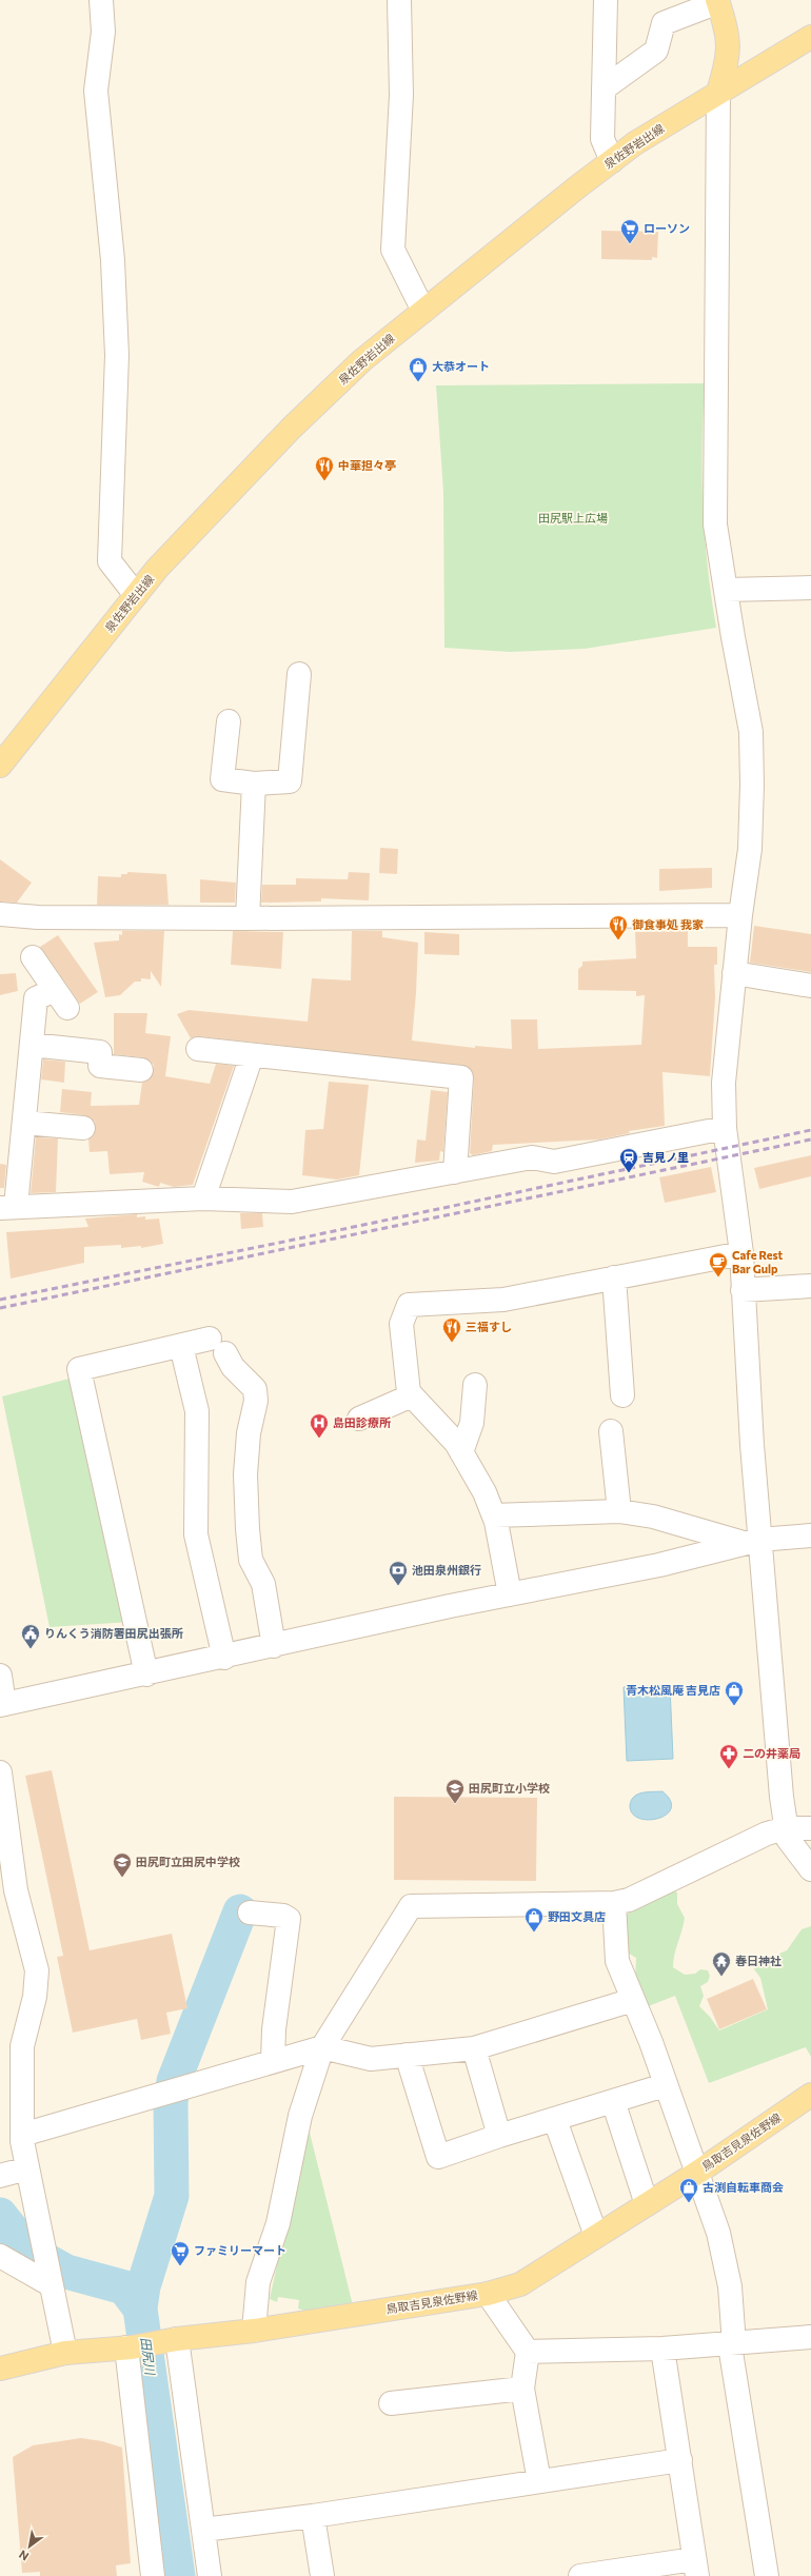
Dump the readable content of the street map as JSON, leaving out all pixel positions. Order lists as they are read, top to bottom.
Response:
{
  "streets": {
    "main road": ["泉佐野岩出線", "鳥取吉見泉佐野線"]
  },
  "water": ["田尻川"],
  "parks": ["田尻駅上広場"],
  "places": {
    "supermarket": ["ローソン", "ファミリーマート"],
    "shop": [
      "大恭オート",
      "青木松風庵 吉見店",
      "野田文具店",
      "古渕自転車商会"
    ],
    "restaurant": ["中華担々亭", "御食事処 我家", "三福すし"],
    "station": ["吉見ノ里"],
    "cafe": ["Cafe Rest Bar Gulp"],
    "hospital": ["島田診療所"],
    "bank": ["池田泉州銀行"],
    "public building": ["りんくう消防署田尻出張所"],
    "pharmacy": ["二の井薬局"],
    "school or university": ["田尻町立小学校", "田尻町立田尻中学校"],
    "temple": ["春日神社"]
  },
  "north": "bottom left"
}
